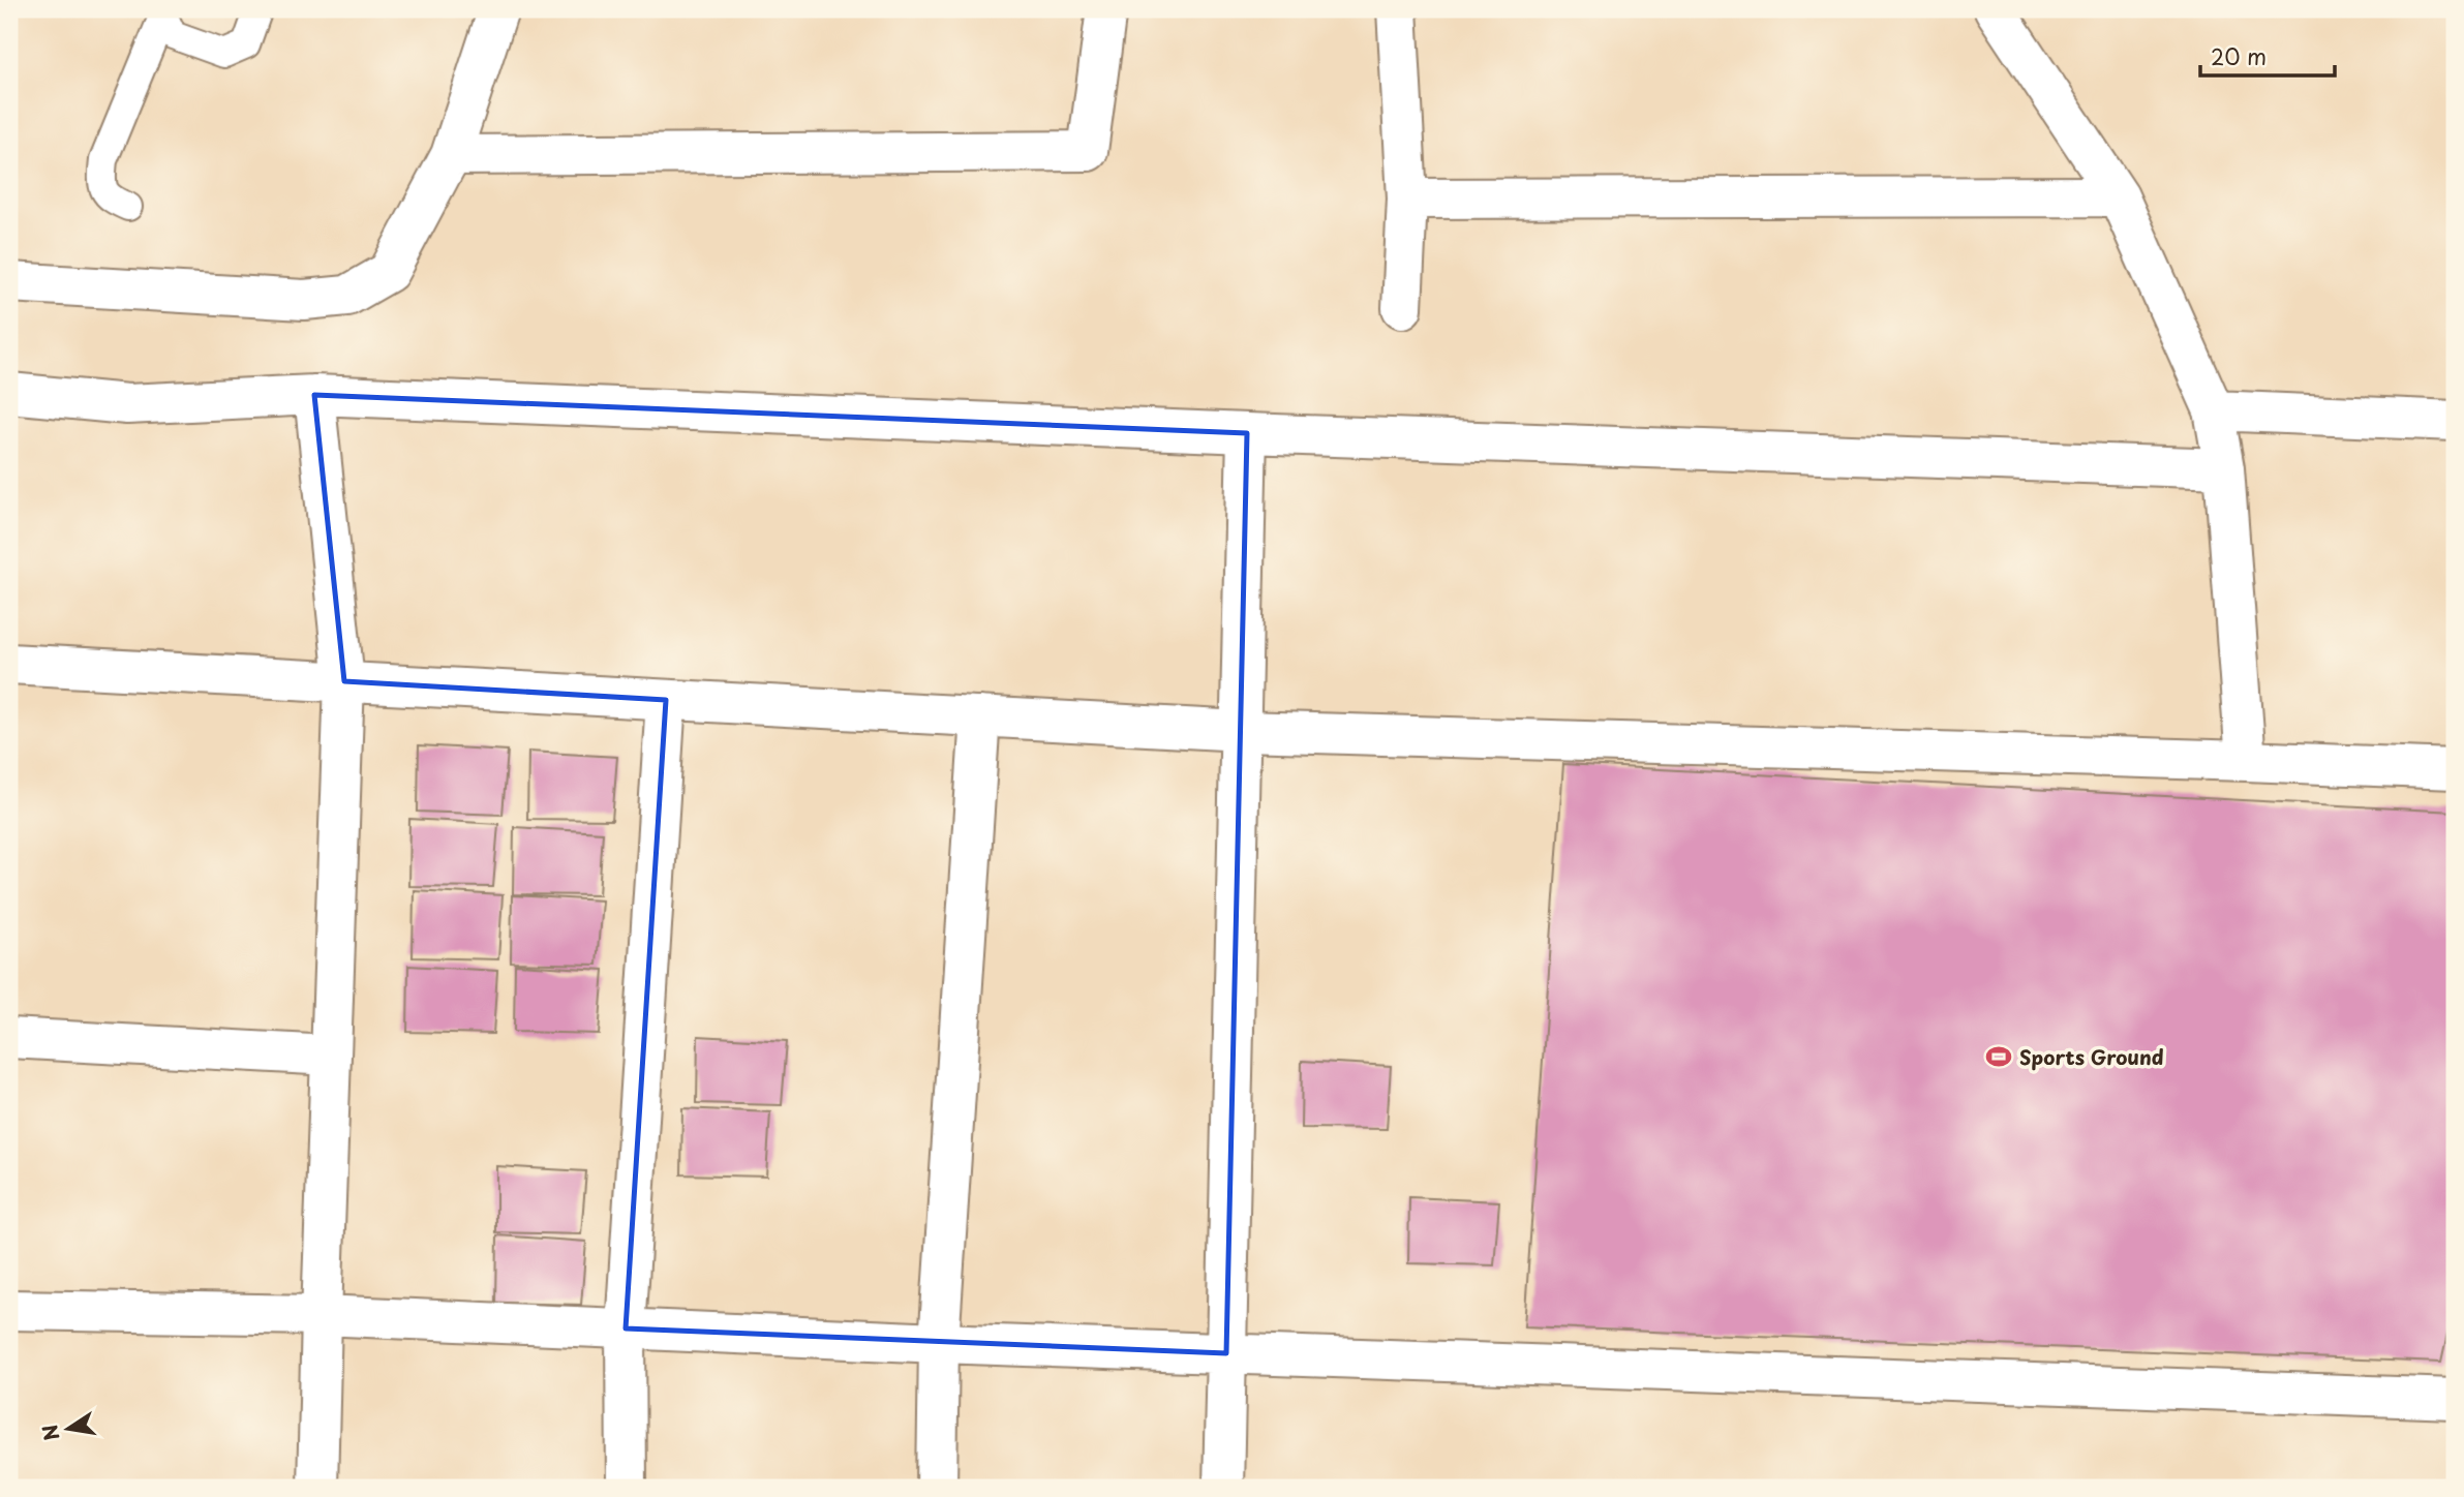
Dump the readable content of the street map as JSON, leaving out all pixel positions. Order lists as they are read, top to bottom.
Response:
{
  "places": {
    "sports": ["Sports Ground"]
  },
  "scale_bar": "20 m",
  "north": "left"
}
